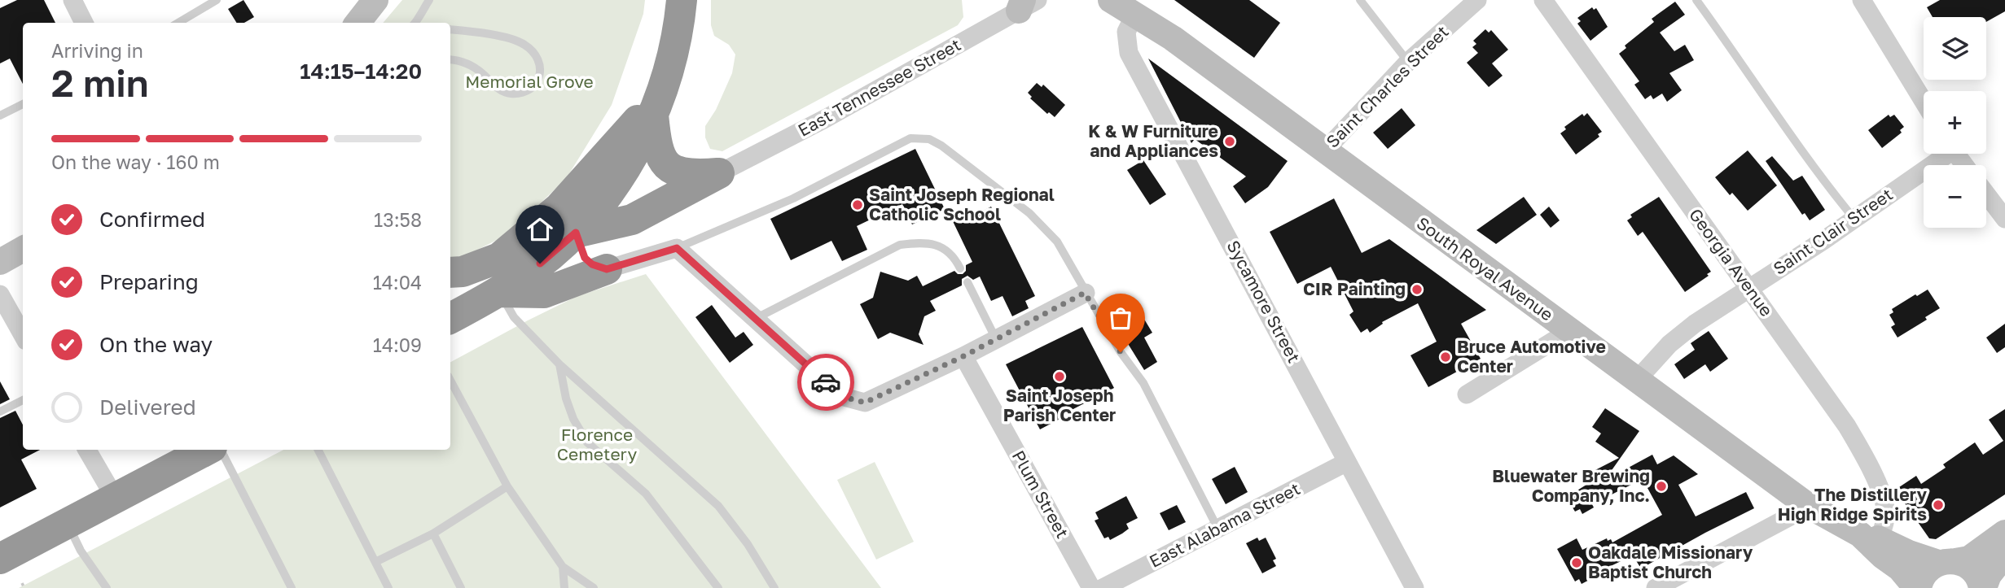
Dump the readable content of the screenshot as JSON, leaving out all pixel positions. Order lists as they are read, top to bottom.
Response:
{
  "streets": {
    "street": [
      "Saint Charles Street",
      "East Tennessee Street",
      "Saint Clair Street",
      "Georgia Avenue",
      "South Royal Avenue",
      "Sycamore Street",
      "Plum Street",
      "East Alabama Street"
    ]
  },
  "crossings": [
    ["Saint Charles Street", "South Royal Avenue"],
    ["Saint Clair Street", "Georgia Avenue"],
    ["Saint Clair Street", "South Royal Avenue"],
    ["Georgia Avenue", "South Royal Avenue"],
    ["South Royal Avenue", "Sycamore Street"],
    ["Sycamore Street", "East Alabama Street"]
  ],
  "parks": ["Memorial Grove", "Florence Cemetery"],
  "places": [
    "K & W Furniture and Appliances",
    "Saint Joseph Regional Catholic School",
    "CIR Painting",
    "Bruce Automotive Center",
    "Saint Joseph Parish Center",
    "Bluewater Brewing Company, Inc.",
    "The Distillery High Ridge Spirits",
    "Oakdale Missionary Baptist Church"
  ],
  "page": {
    "map_buttons": ["+", "−"],
    "heading": ["2 min", "Arriving in", "14:15–14:20"],
    "bar": "On the way · 160 m",
    "list": [
      ["Confirmed", "13:58"],
      ["Preparing", "14:04"],
      ["On the way", "14:09"],
      "Delivered"
    ]
  }
}
